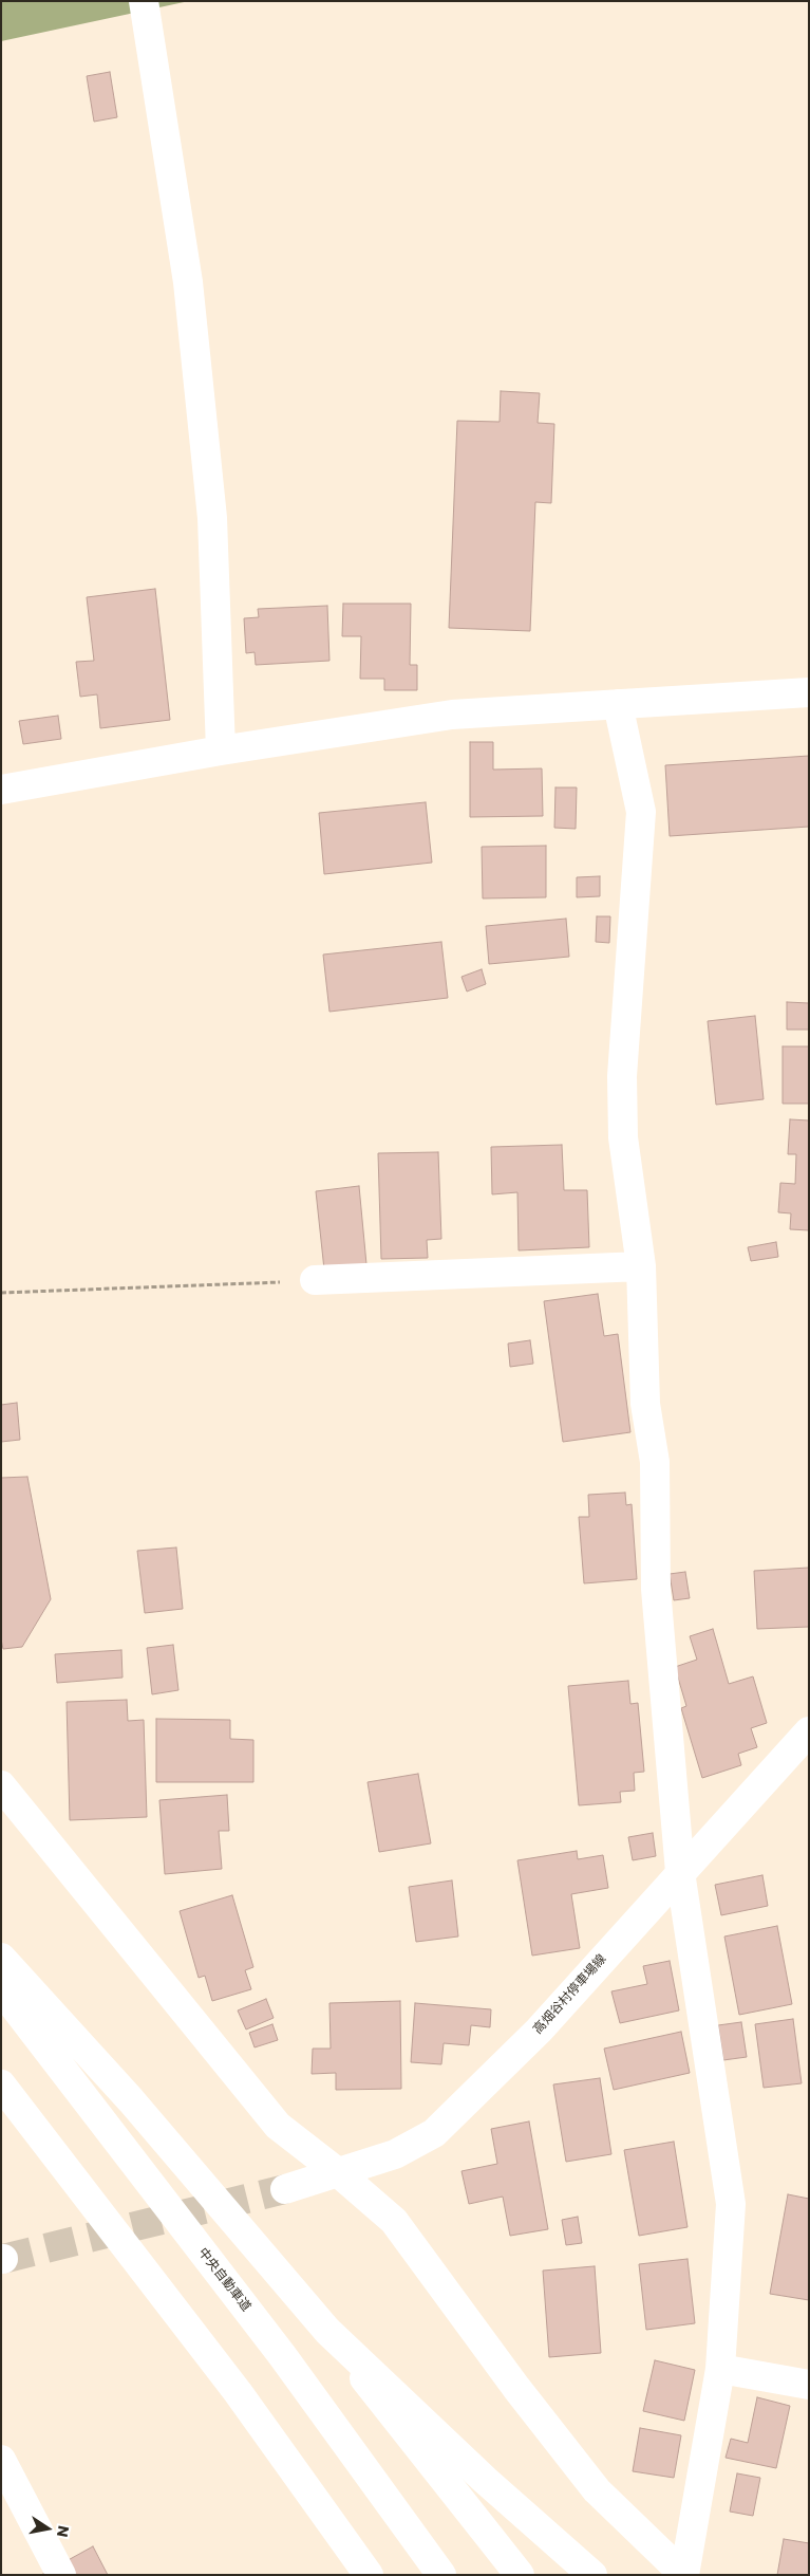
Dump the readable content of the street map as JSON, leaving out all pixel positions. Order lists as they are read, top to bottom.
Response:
{
  "streets": {
    "main road": ["高畑谷村停車場線", "中央自動車道"]
  },
  "north": "right"
}
